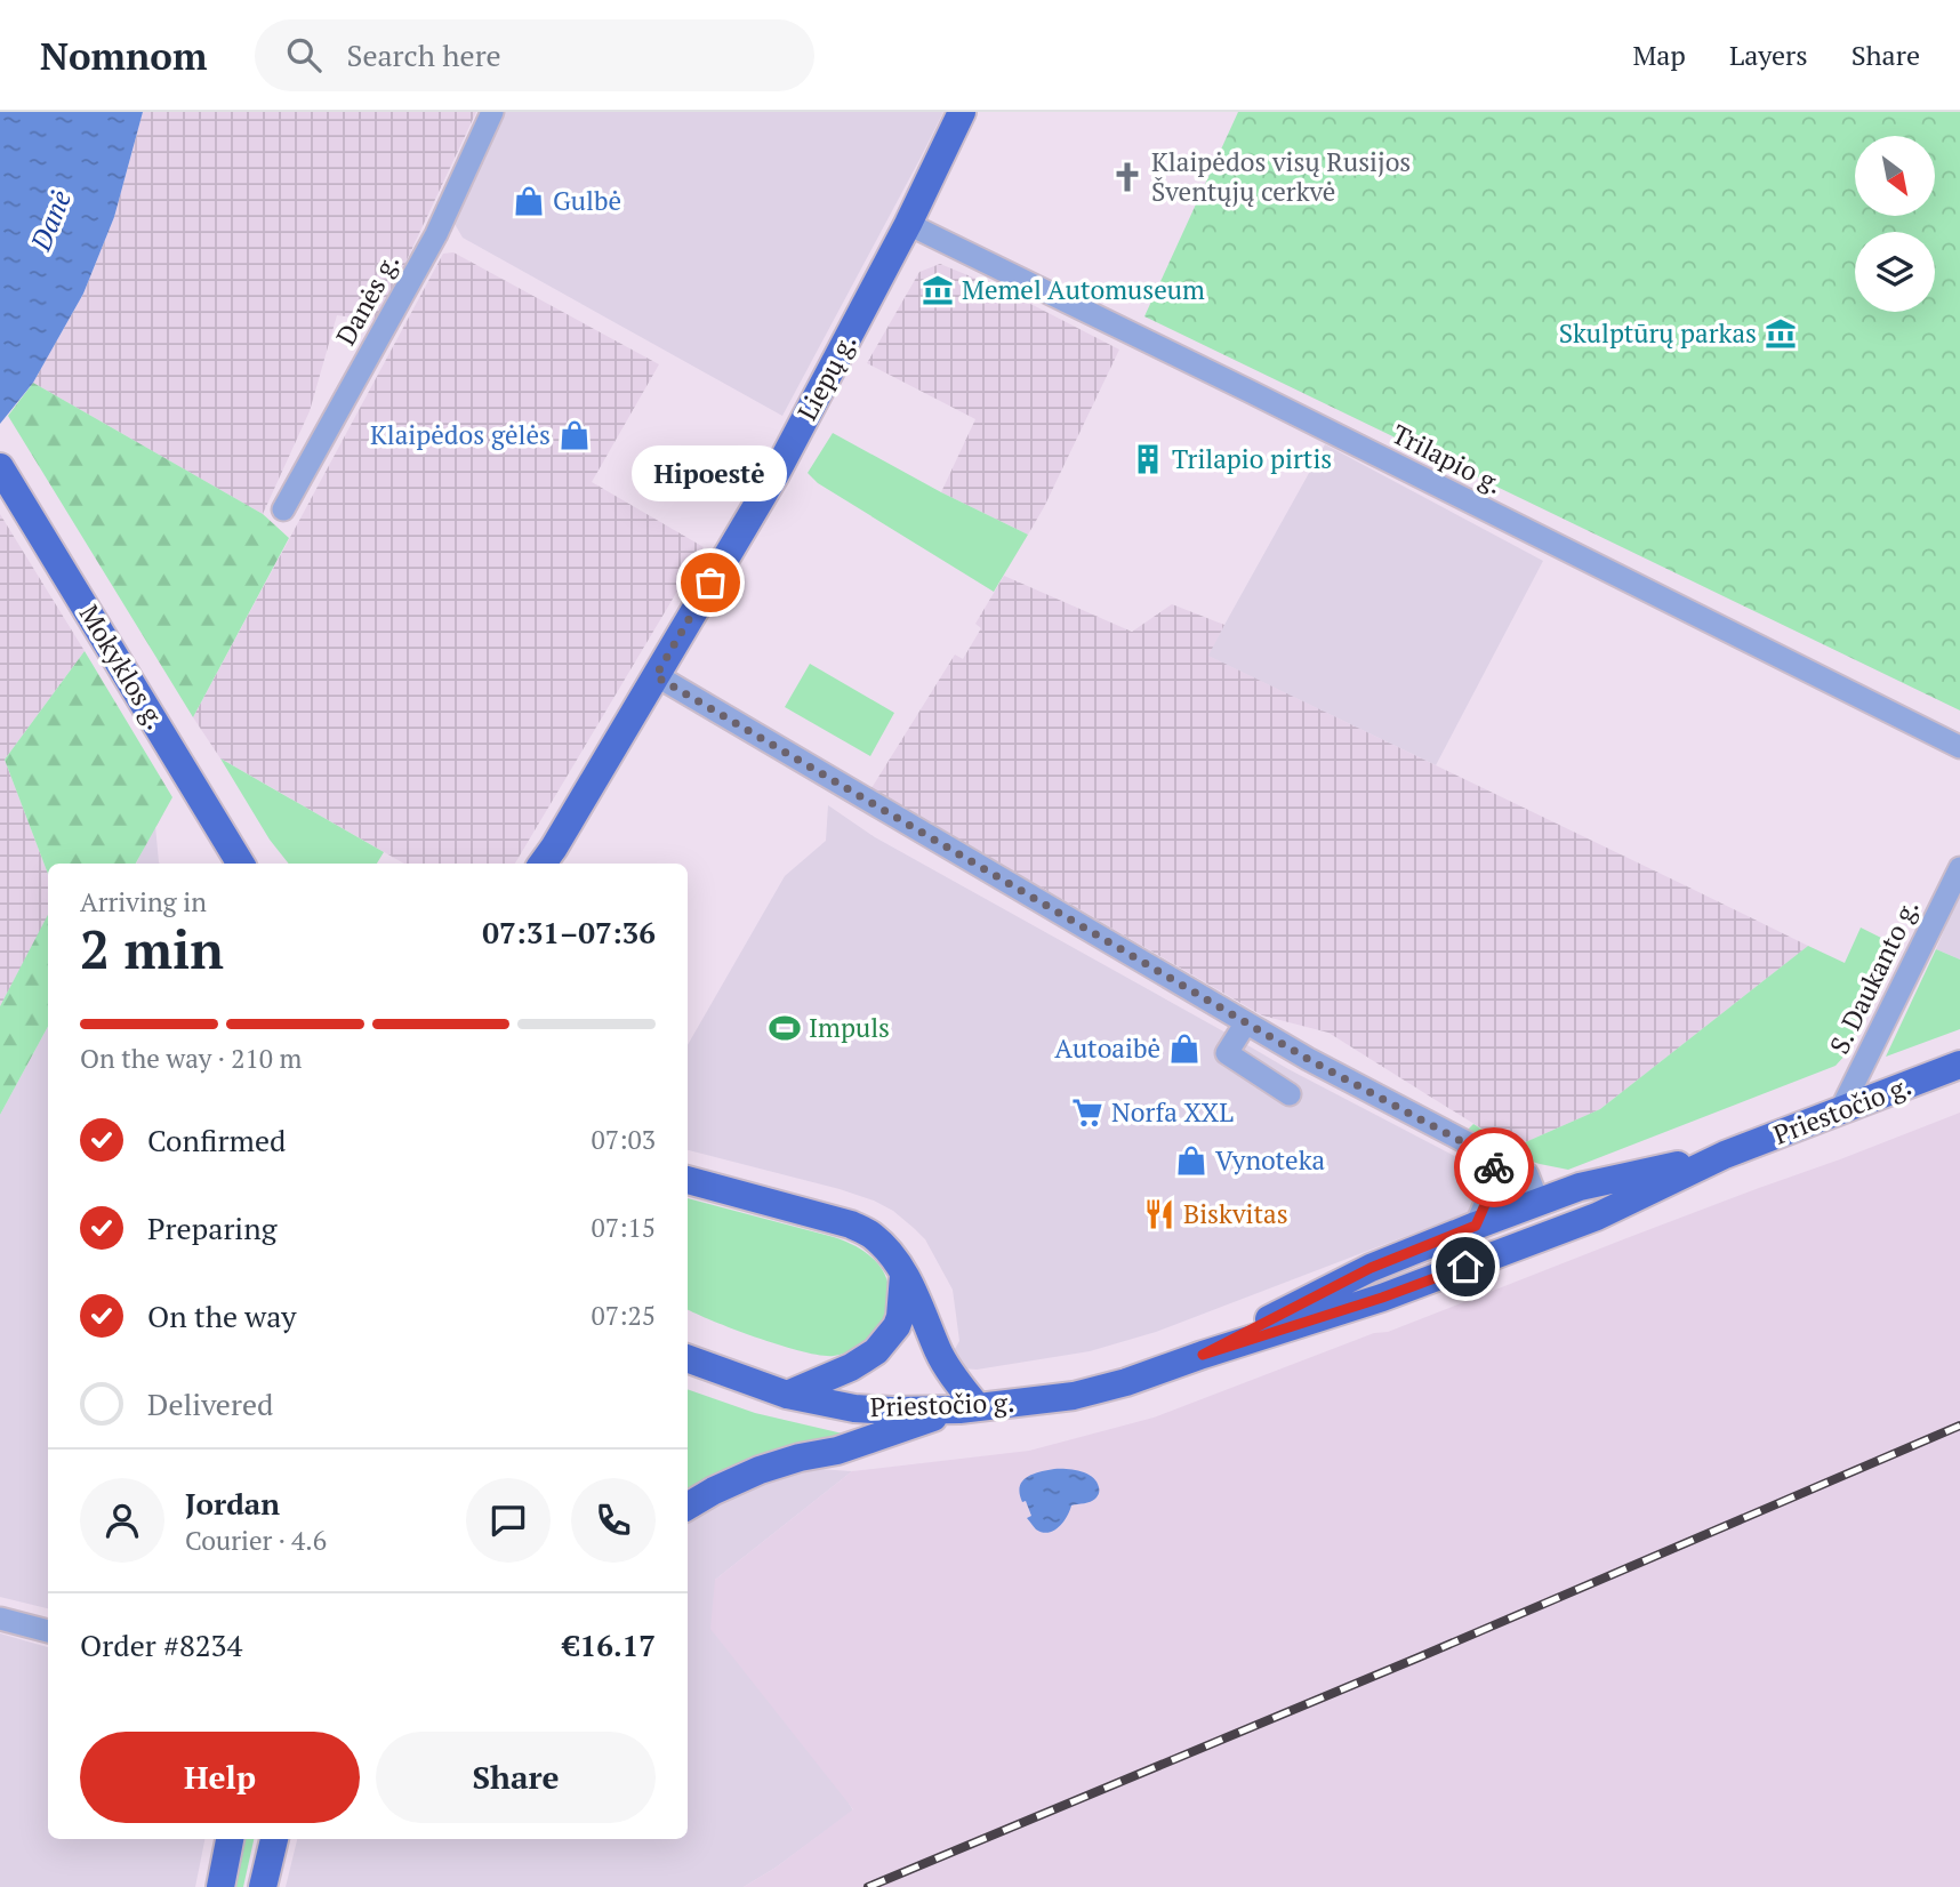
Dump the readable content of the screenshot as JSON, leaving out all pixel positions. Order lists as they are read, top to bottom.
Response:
{
  "streets": {
    "main road": ["Liepų g.", "Mokyklos g.", "Priestočio g."],
    "street": ["Danės g.", "Trilapio g.", "S. Daukanto g."]
  },
  "crossings": [
    ["Liepų g.", "Trilapio g."],
    ["S. Daukanto g.", "Priestočio g."]
  ],
  "water": ["Danė"],
  "places": {
    "church": ["Klaipėdos visų Rusijos Šventųjų cerkvė"],
    "shop": [
      "Gulbė",
      "Klaipėdos gėlės",
      "Autoaibė",
      "Vynoteka"
    ],
    "museum": ["Memel Automuseum", "Skulptūrų parkas"],
    "building": ["Trilapio pirtis"],
    "other": ["Hipoestė"],
    "sports": ["Impuls"],
    "supermarket": ["Norfa XXL"],
    "restaurant": ["Biskvitas"]
  },
  "north": "bottom right",
  "page": {
    "header": "Nomnom",
    "search": "Search here",
    "nav": ["Map", "Layers", "Share"],
    "bubble": "Hipoestė",
    "heading": ["2 min", "Arriving in", "07:31–07:36"],
    "panel": [
      "Jordan",
      "Courier · 4.6",
      "Order #8234",
      "€16.17"
    ],
    "bar": "On the way · 210 m",
    "list": [
      ["Confirmed", "07:03"],
      ["Preparing", "07:15"],
      ["On the way", "07:25"],
      "Delivered"
    ],
    "buttons": ["Help", "Share"]
  }
}
